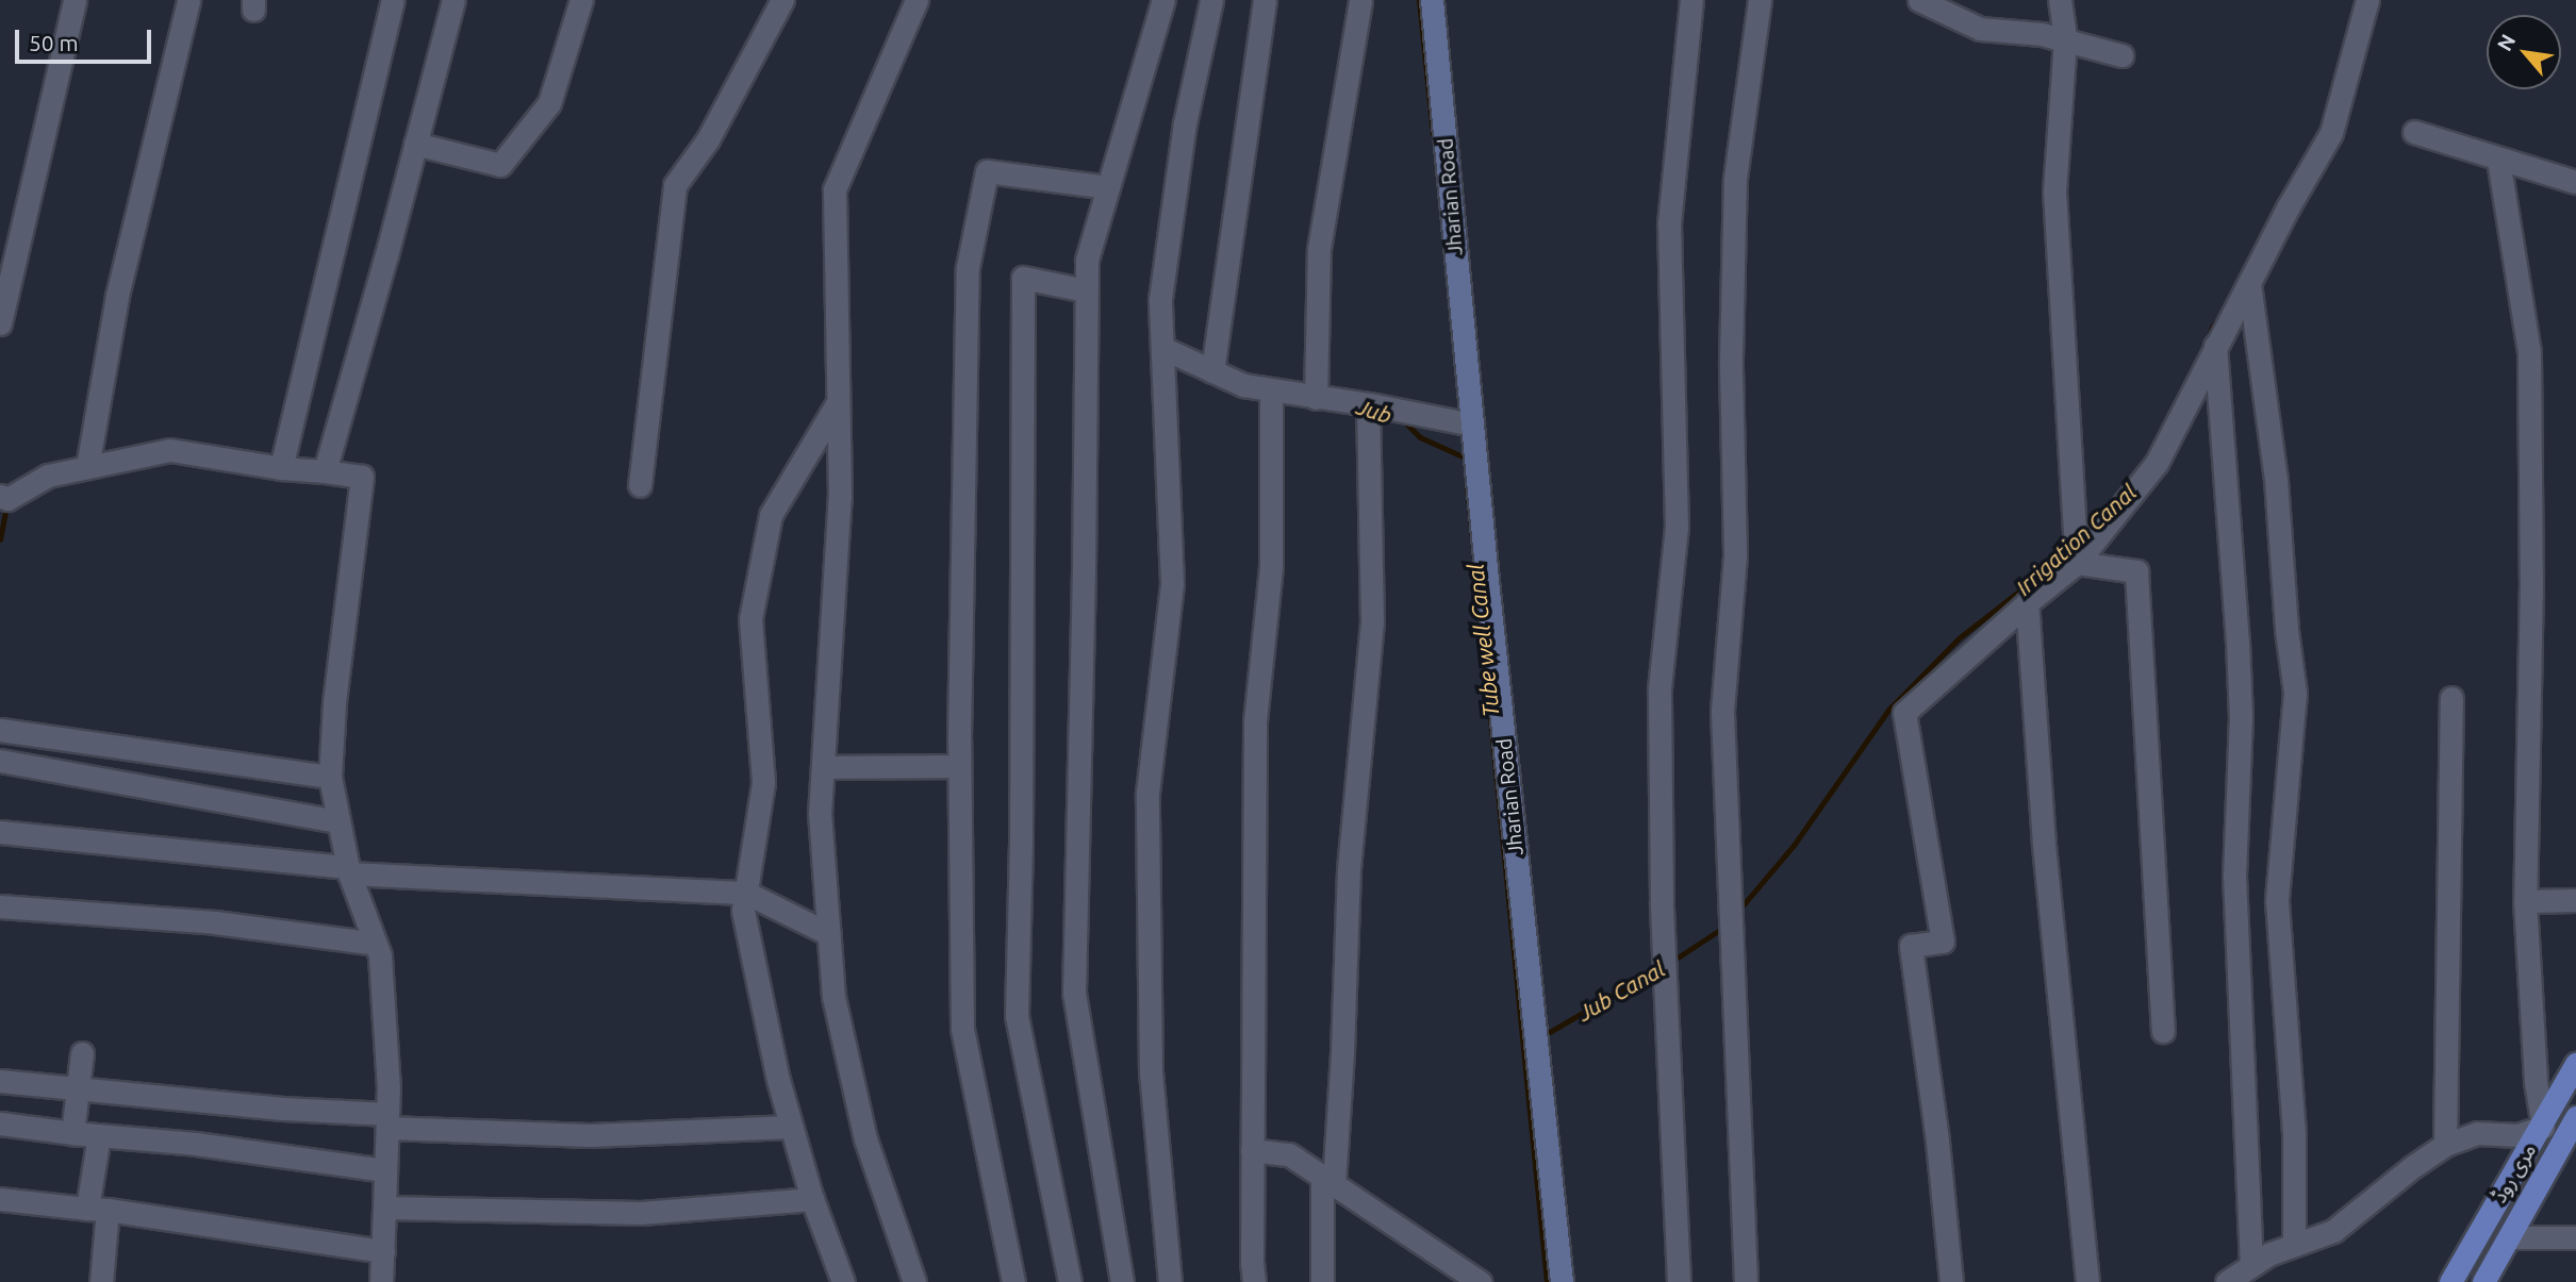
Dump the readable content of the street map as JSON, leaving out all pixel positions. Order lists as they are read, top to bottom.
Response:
{
  "streets": {
    "main road": ["Jharian Road", "مری روڈ"]
  },
  "water": [
    "Jub",
    "Irrigation Canal",
    "Tube well Canal",
    "Jub Canal"
  ],
  "scale_bar": "50 m",
  "north": "top left"
}
